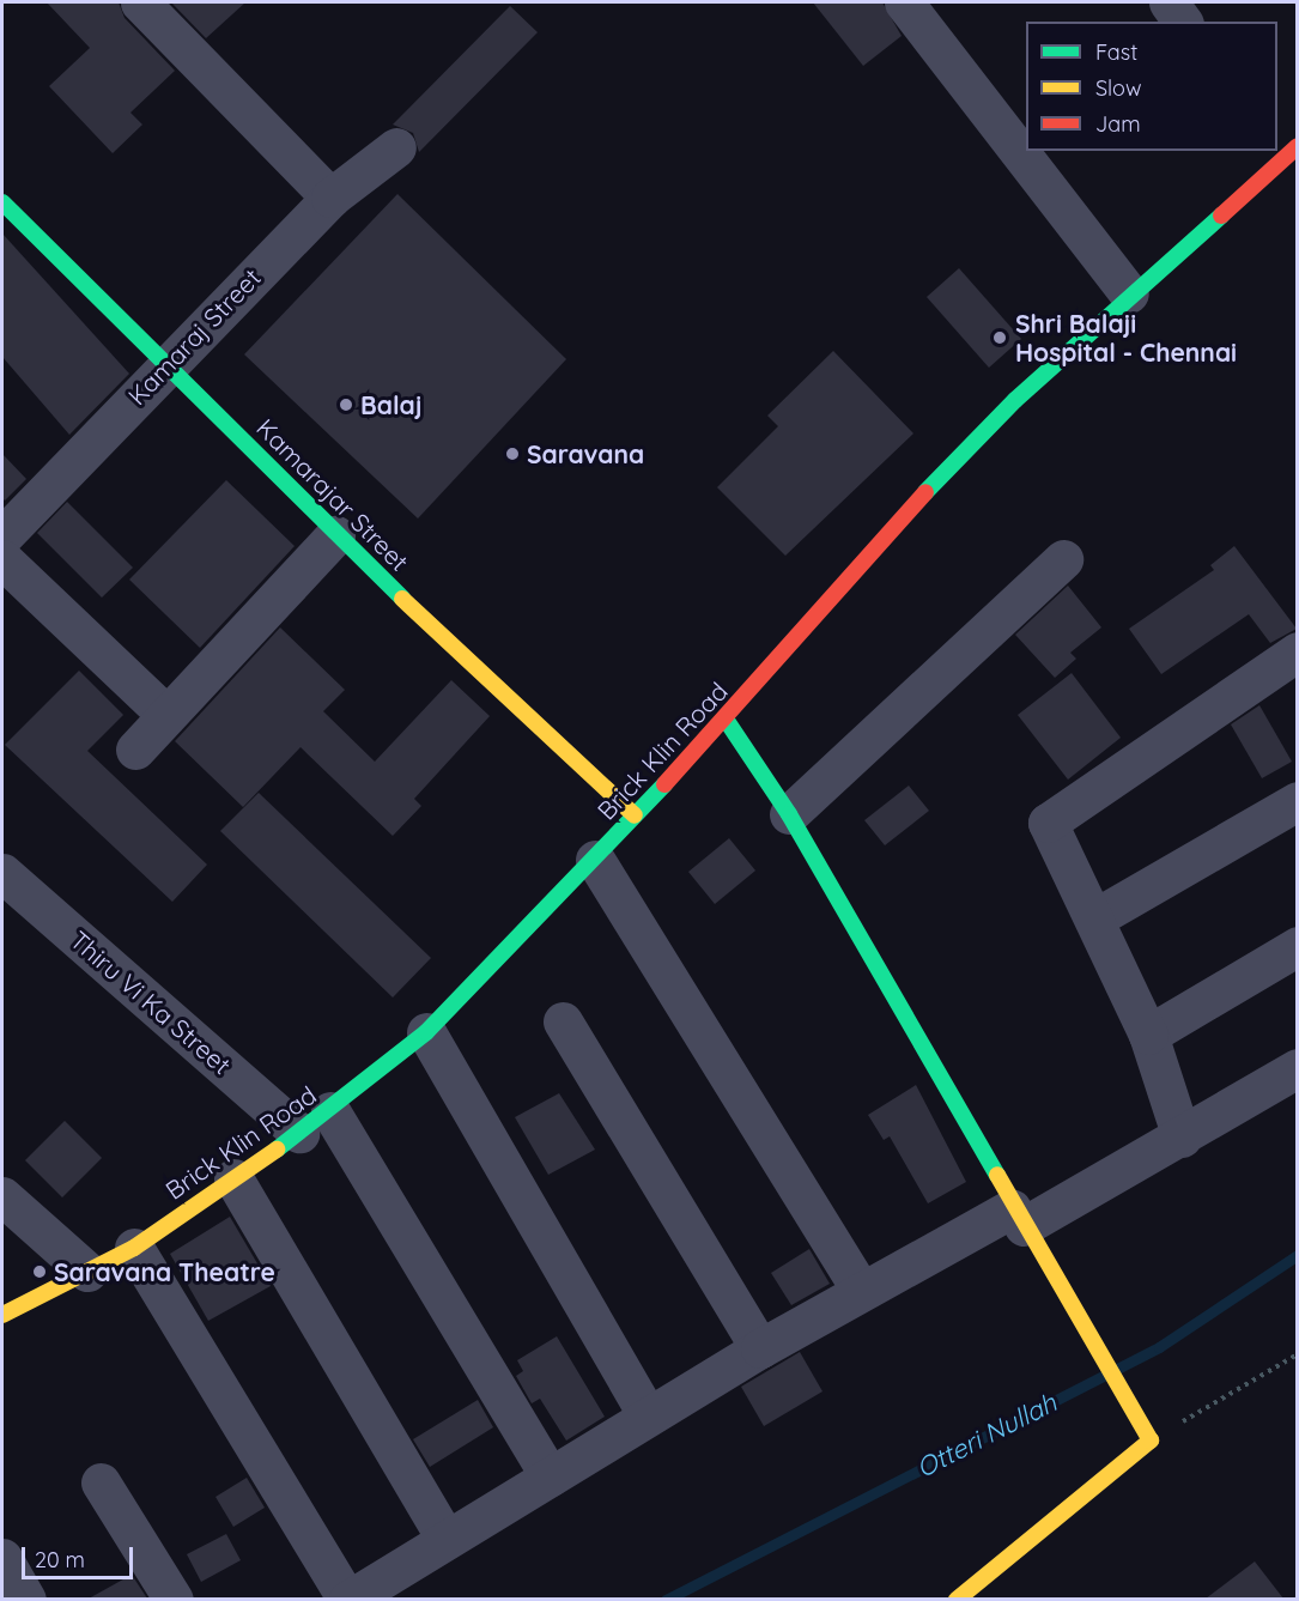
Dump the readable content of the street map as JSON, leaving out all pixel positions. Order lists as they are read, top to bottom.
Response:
{
  "streets": {
    "street": [
      "Kamaraj Street",
      "Kamarajar Street",
      "Brick Klin Road",
      "Thiru Vi Ka Street"
    ]
  },
  "crossings": [
    ["Kamaraj Street", "Kamarajar Street"],
    ["Kamarajar Street", "Brick Klin Road"],
    ["Brick Klin Road", "Thiru Vi Ka Street"]
  ],
  "water": ["Otteri Nullah"],
  "places": [
    "Shri Balaji Hospital - Chennai",
    "Balaj",
    "Saravana",
    "Saravana Theatre"
  ],
  "legend": ["Fast", "Slow", "Jam"],
  "scale_bar": "20 m"
}
